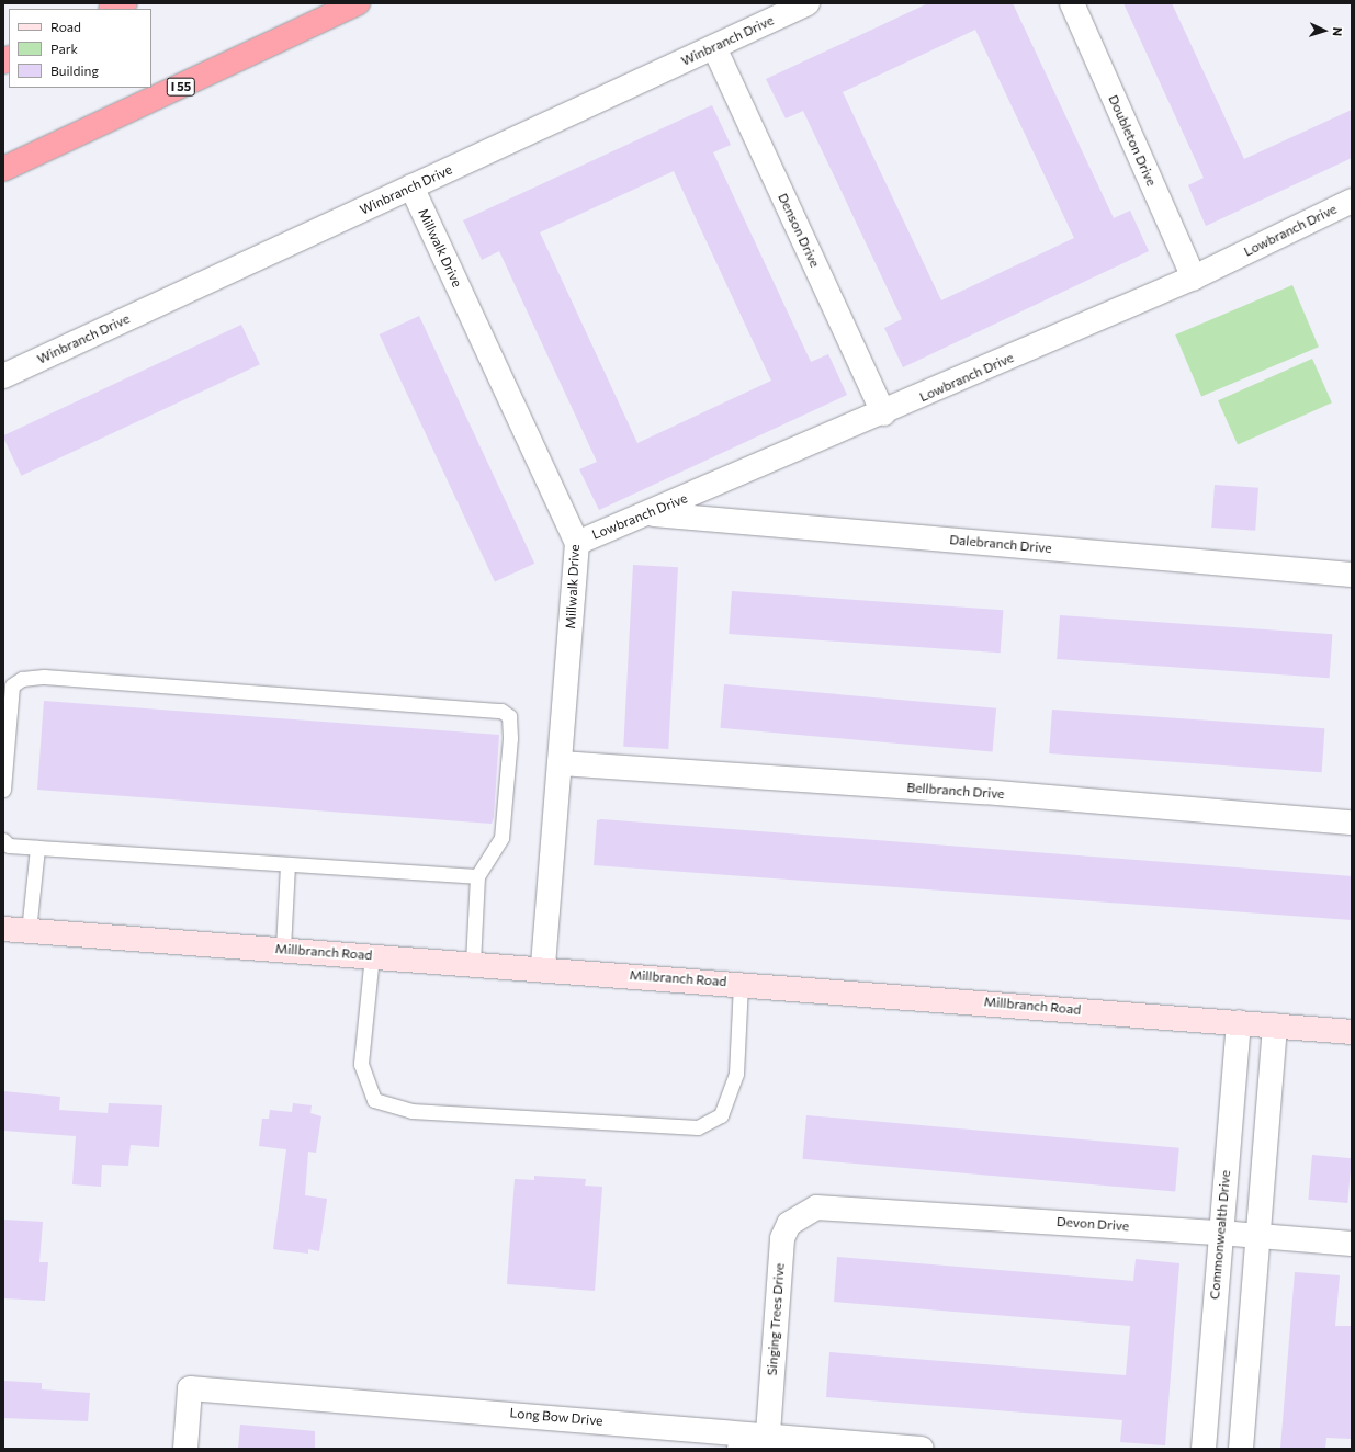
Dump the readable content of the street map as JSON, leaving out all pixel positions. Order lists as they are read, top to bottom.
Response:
{
  "streets": {
    "highway": ["I 55"],
    "main road": ["Millbranch Road"],
    "street": [
      "Winbranch Drive",
      "Doubleton Drive",
      "Denson Drive",
      "Lowbranch Drive",
      "Millwalk Drive",
      "Dalebranch Drive",
      "Bellbranch Drive",
      "Devon Drive",
      "Commonwealth Drive",
      "Singing Trees Drive",
      "Long Bow Drive"
    ]
  },
  "crossings": [
    ["Winbranch Drive", "Denson Drive"],
    ["Winbranch Drive", "Millwalk Drive"],
    ["Doubleton Drive", "Lowbranch Drive"],
    ["Denson Drive", "Lowbranch Drive"],
    ["Lowbranch Drive", "Millwalk Drive"],
    ["Lowbranch Drive", "Dalebranch Drive"],
    ["Millwalk Drive", "Bellbranch Drive"],
    ["Millwalk Drive", "Millbranch Road"],
    ["Millbranch Road", "Commonwealth Drive"],
    ["Devon Drive", "Commonwealth Drive"],
    ["Devon Drive", "Singing Trees Drive"],
    ["Singing Trees Drive", "Long Bow Drive"]
  ],
  "legend": ["Road", "Park", "Building"],
  "north": "right"
}
